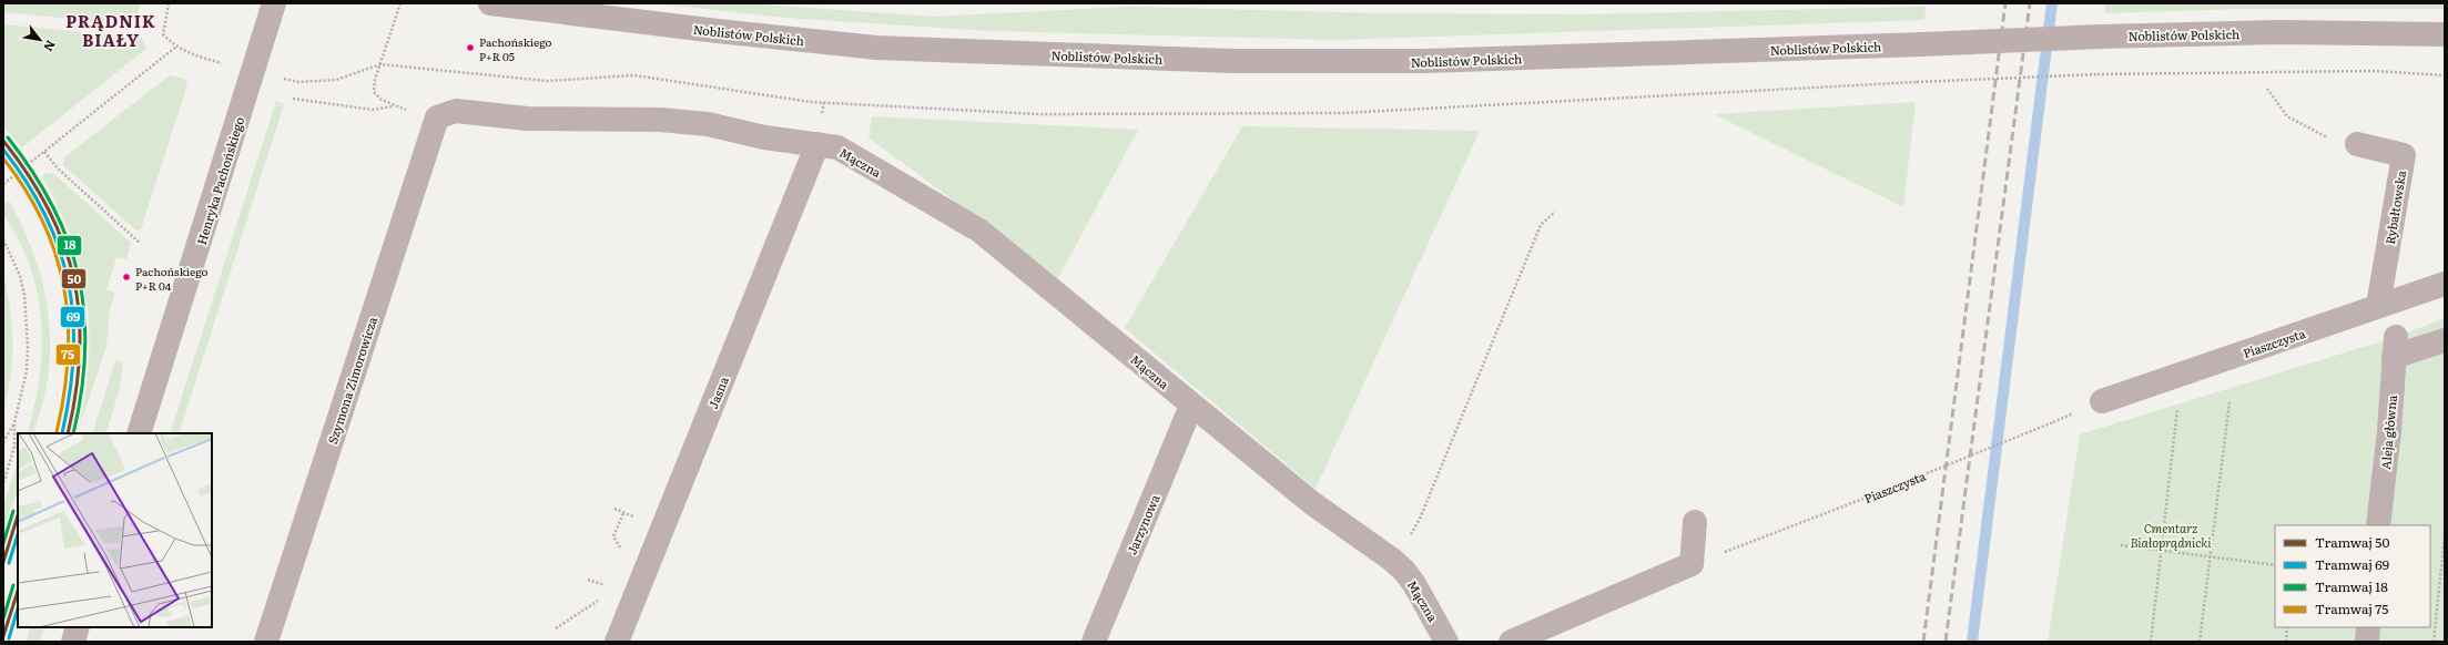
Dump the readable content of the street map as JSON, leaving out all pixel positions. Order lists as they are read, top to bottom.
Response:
{
  "streets": {
    "main road": ["Noblistów Polskich"],
    "street": [
      "Mączna",
      "Henryka Pachońskiego",
      "Rybałtowska",
      "Piaszczysta",
      "Szymona Zimorowicza",
      "Jasna",
      "Aleja główna",
      "Jarzynowa"
    ]
  },
  "crossings": [
    ["Mączna", "Szymona Zimorowicza"],
    ["Mączna", "Jasna"],
    ["Mączna", "Jarzynowa"],
    ["Rybałtowska", "Piaszczysta"]
  ],
  "districts": ["PRĄDNIK BIAŁY"],
  "parks": ["Cmentarz Białoprądnicki"],
  "places": ["Pachońskiego P+R 05", "Pachońskiego P+R 04"],
  "lines": [
    "tram line 18",
    "tram line 50",
    "tram line 69",
    "tram line 75"
  ],
  "legend": [
    "Tramwaj 50",
    "Tramwaj 69",
    "Tramwaj 18",
    "Tramwaj 75"
  ],
  "north": "bottom right"
}
